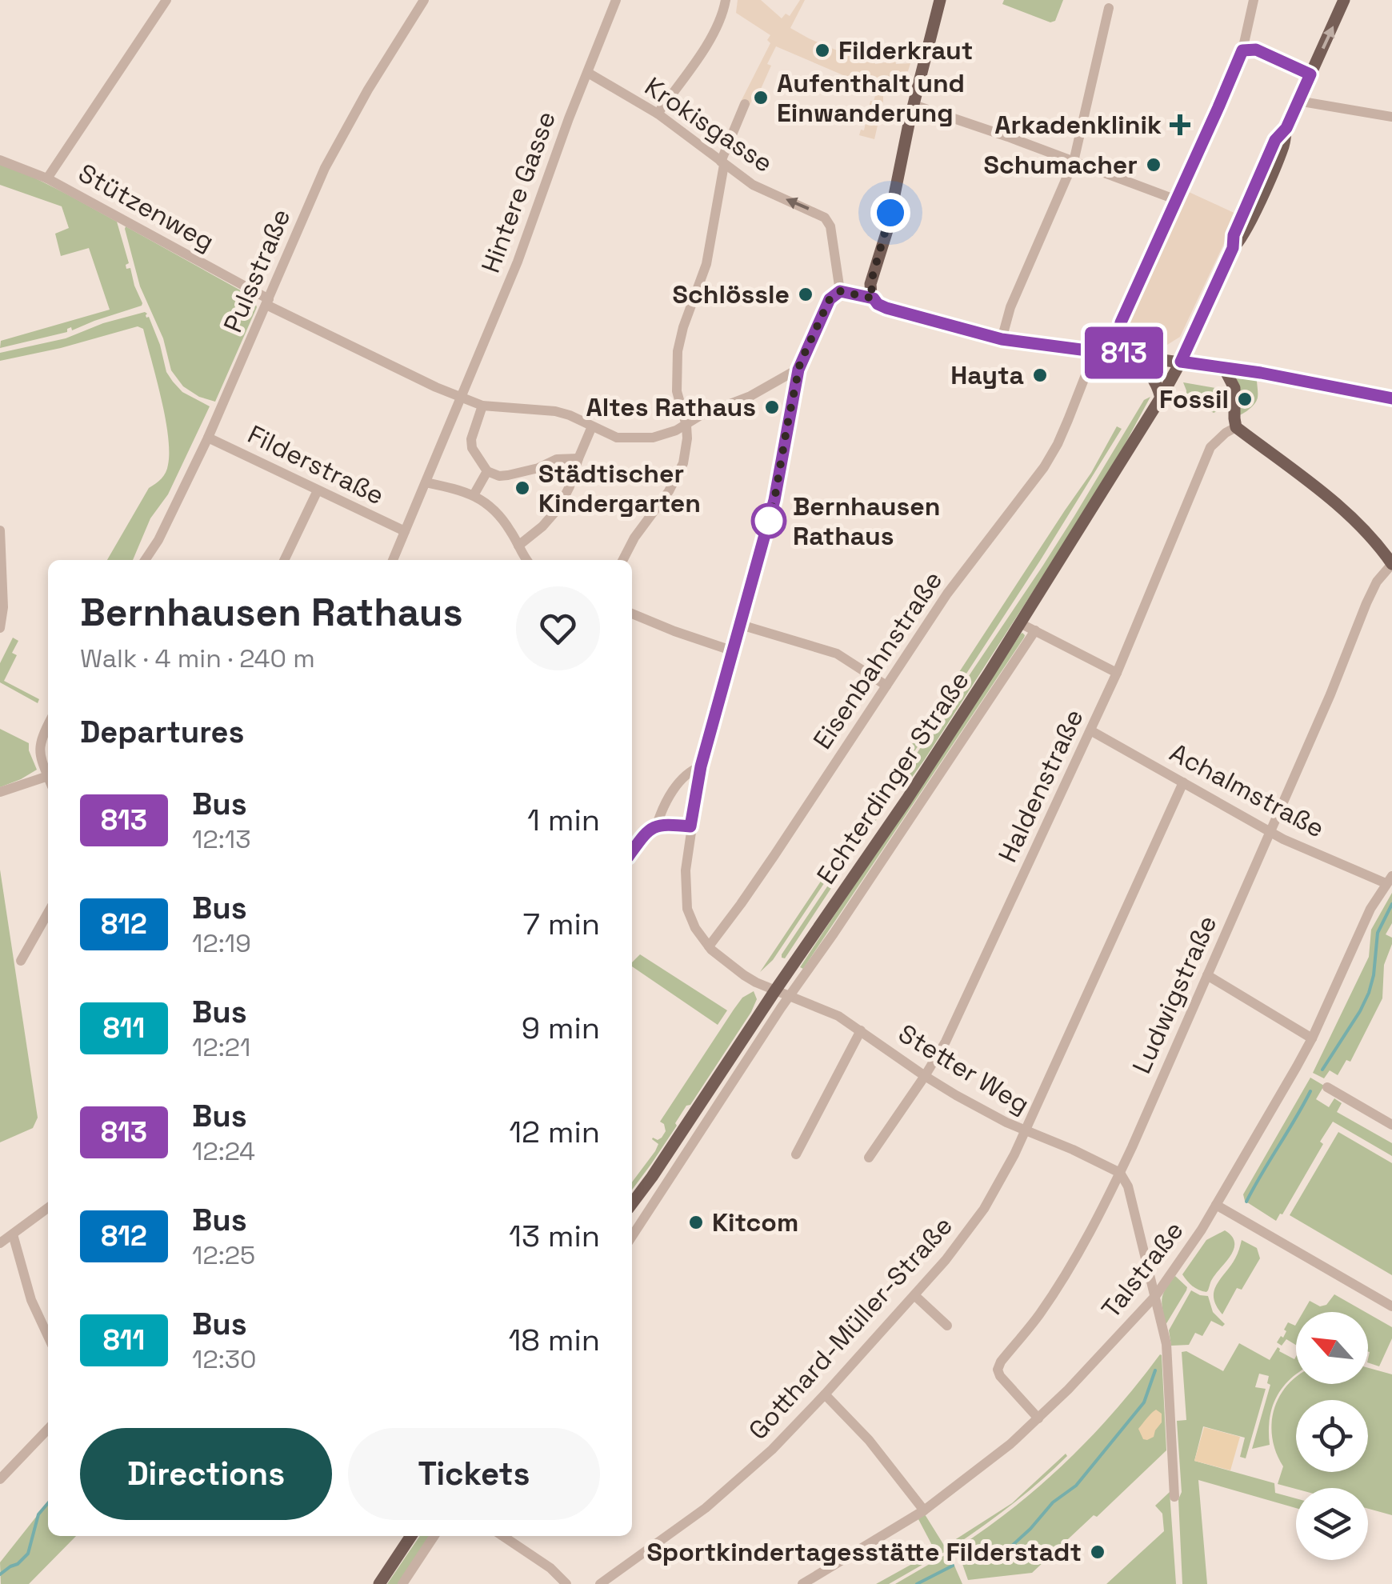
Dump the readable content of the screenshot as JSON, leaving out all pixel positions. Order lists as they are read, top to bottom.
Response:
{
  "streets": {
    "main road": ["Echterdinger Straße"],
    "street": [
      "Krokisgasse",
      "Hintere Gasse",
      "Stützenweg",
      "Pulsstraße",
      "Filderstraße",
      "Eisenbahnstraße",
      "Haldenstraße",
      "Achalmstraße",
      "Ludwigstraße",
      "Stetter Weg",
      "Talstraße",
      "Gotthard-Müller-Straße"
    ]
  },
  "crossings": [
    ["Krokisgasse", "Hintere Gasse"],
    ["Krokisgasse", "Stetter Weg"],
    ["Hintere Gasse", "Stützenweg"],
    ["Hintere Gasse", "Filderstraße"],
    ["Stützenweg", "Pulsstraße"],
    ["Stützenweg", "Stetter Weg"],
    ["Pulsstraße", "Filderstraße"],
    ["Eisenbahnstraße", "Stetter Weg"],
    ["Echterdinger Straße", "Stetter Weg"],
    ["Haldenstraße", "Achalmstraße"],
    ["Haldenstraße", "Stetter Weg"],
    ["Achalmstraße", "Ludwigstraße"],
    ["Achalmstraße", "Talstraße"],
    ["Achalmstraße", "Gotthard-Müller-Straße"],
    ["Ludwigstraße", "Stetter Weg"],
    ["Ludwigstraße", "Talstraße"],
    ["Stetter Weg", "Gotthard-Müller-Straße"]
  ],
  "one_way": ["Krokisgasse"],
  "places": {
    "other": [
      "Filderkraut",
      "Aufenthalt und Einwanderung",
      "Schumacher",
      "Schlössle",
      "Hayta",
      "Fossil",
      "Altes Rathaus",
      "Städtischer Kindergarten",
      "Bernhausen Rathaus",
      "Kitcom",
      "Sportkindertagesstätte Filderstadt"
    ],
    "health": ["Arkadenklinik"]
  },
  "lines": ["bus line 813"],
  "north": "top left",
  "page": {
    "on_map": "813",
    "heading": [
      ["Bernhausen Rathaus", "Walk · 4 min · 240 m"],
      "Departures"
    ],
    "list": [
      {
        "mark": "813",
        "name": "Bus",
        "note": "12:13",
        "value": "1 min"
      },
      {
        "mark": "812",
        "name": "Bus",
        "note": "12:19",
        "value": "7 min"
      },
      {
        "mark": "811",
        "name": "Bus",
        "note": "12:21",
        "value": "9 min"
      },
      {
        "mark": "813",
        "name": "Bus",
        "note": "12:24",
        "value": "12 min"
      },
      {
        "mark": "812",
        "name": "Bus",
        "note": "12:25",
        "value": "13 min"
      },
      {
        "mark": "811",
        "name": "Bus",
        "note": "12:30",
        "value": "18 min"
      }
    ],
    "buttons": ["Directions", "Tickets"]
  }
}
